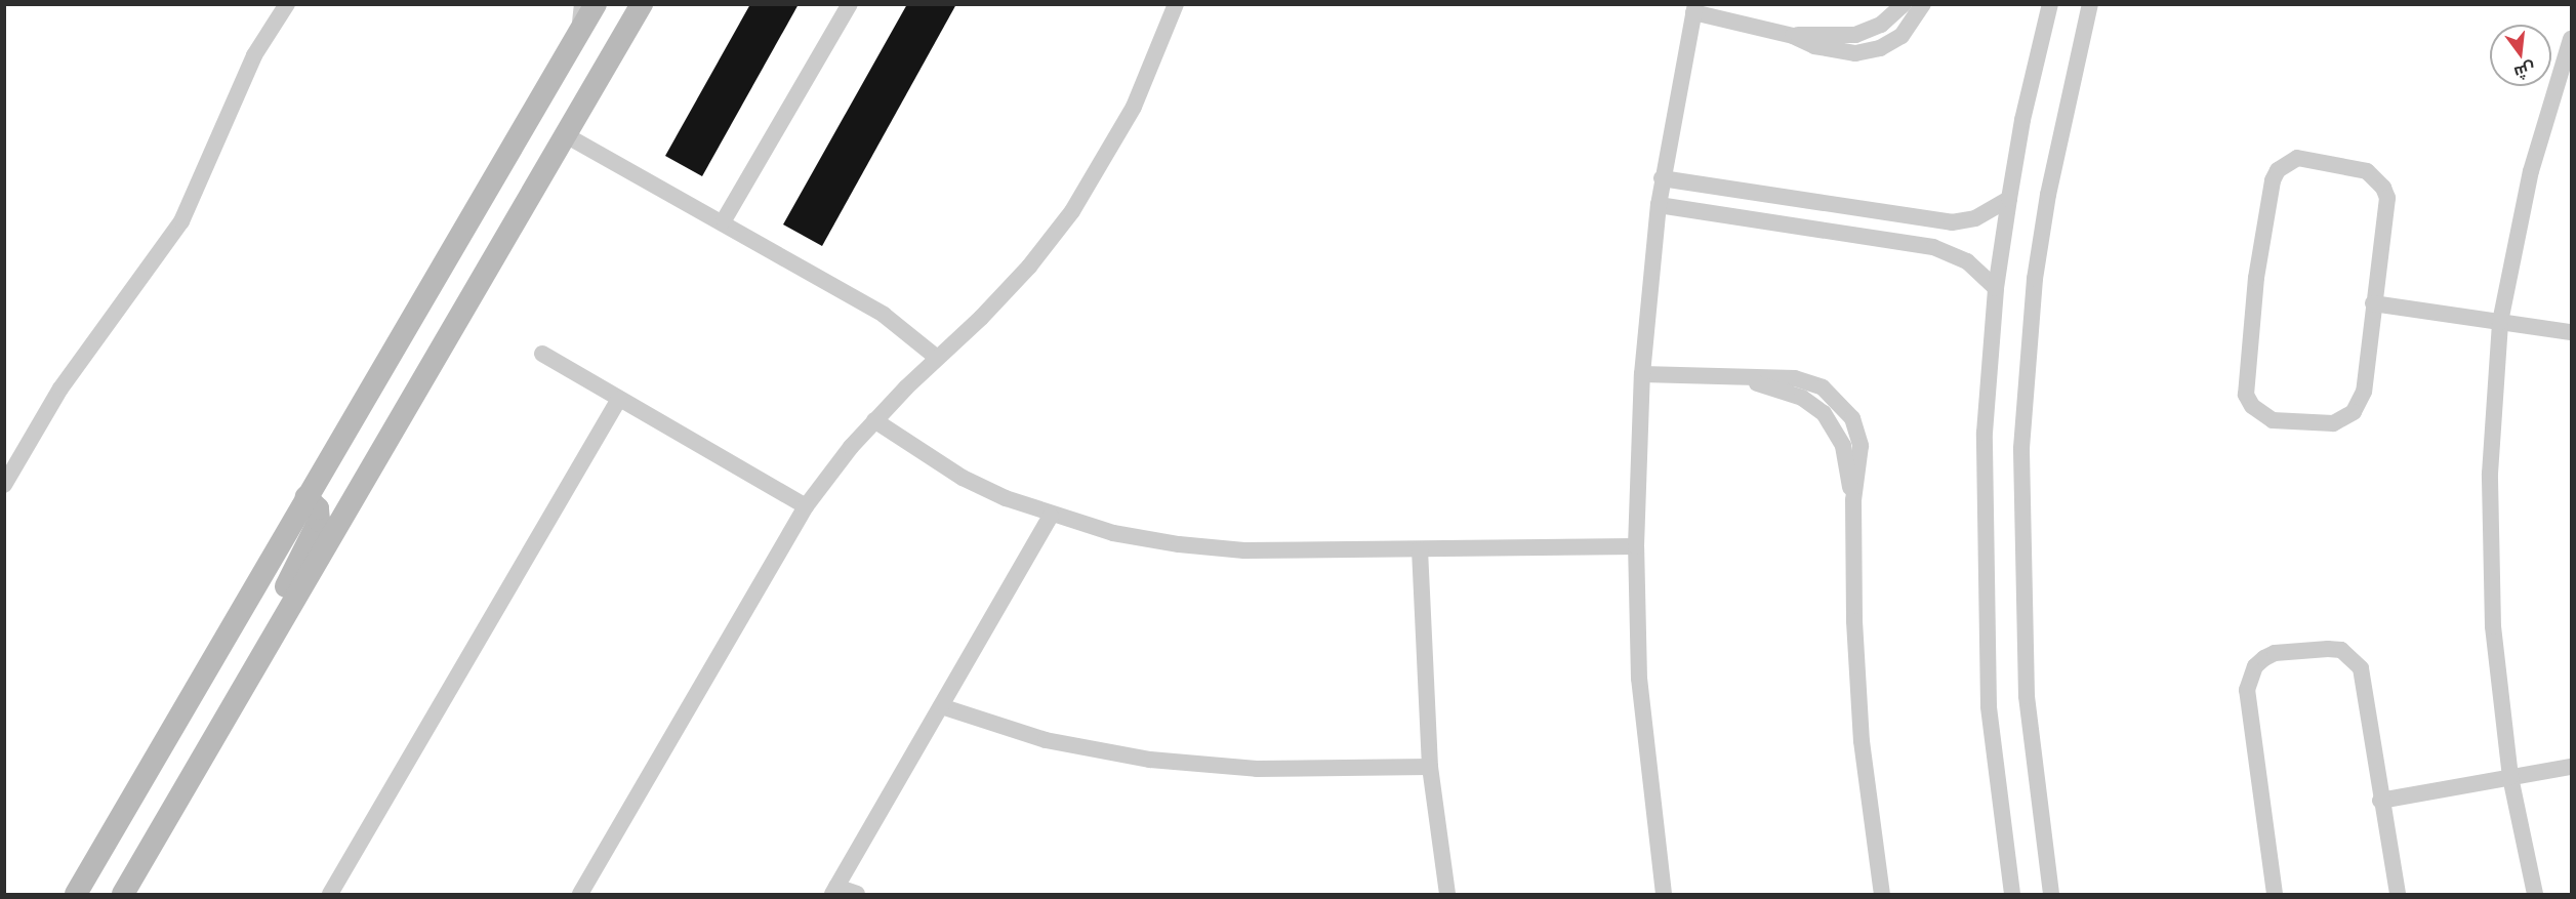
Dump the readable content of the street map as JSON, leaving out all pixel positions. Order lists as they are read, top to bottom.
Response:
{
  "north": "bottom"
}
